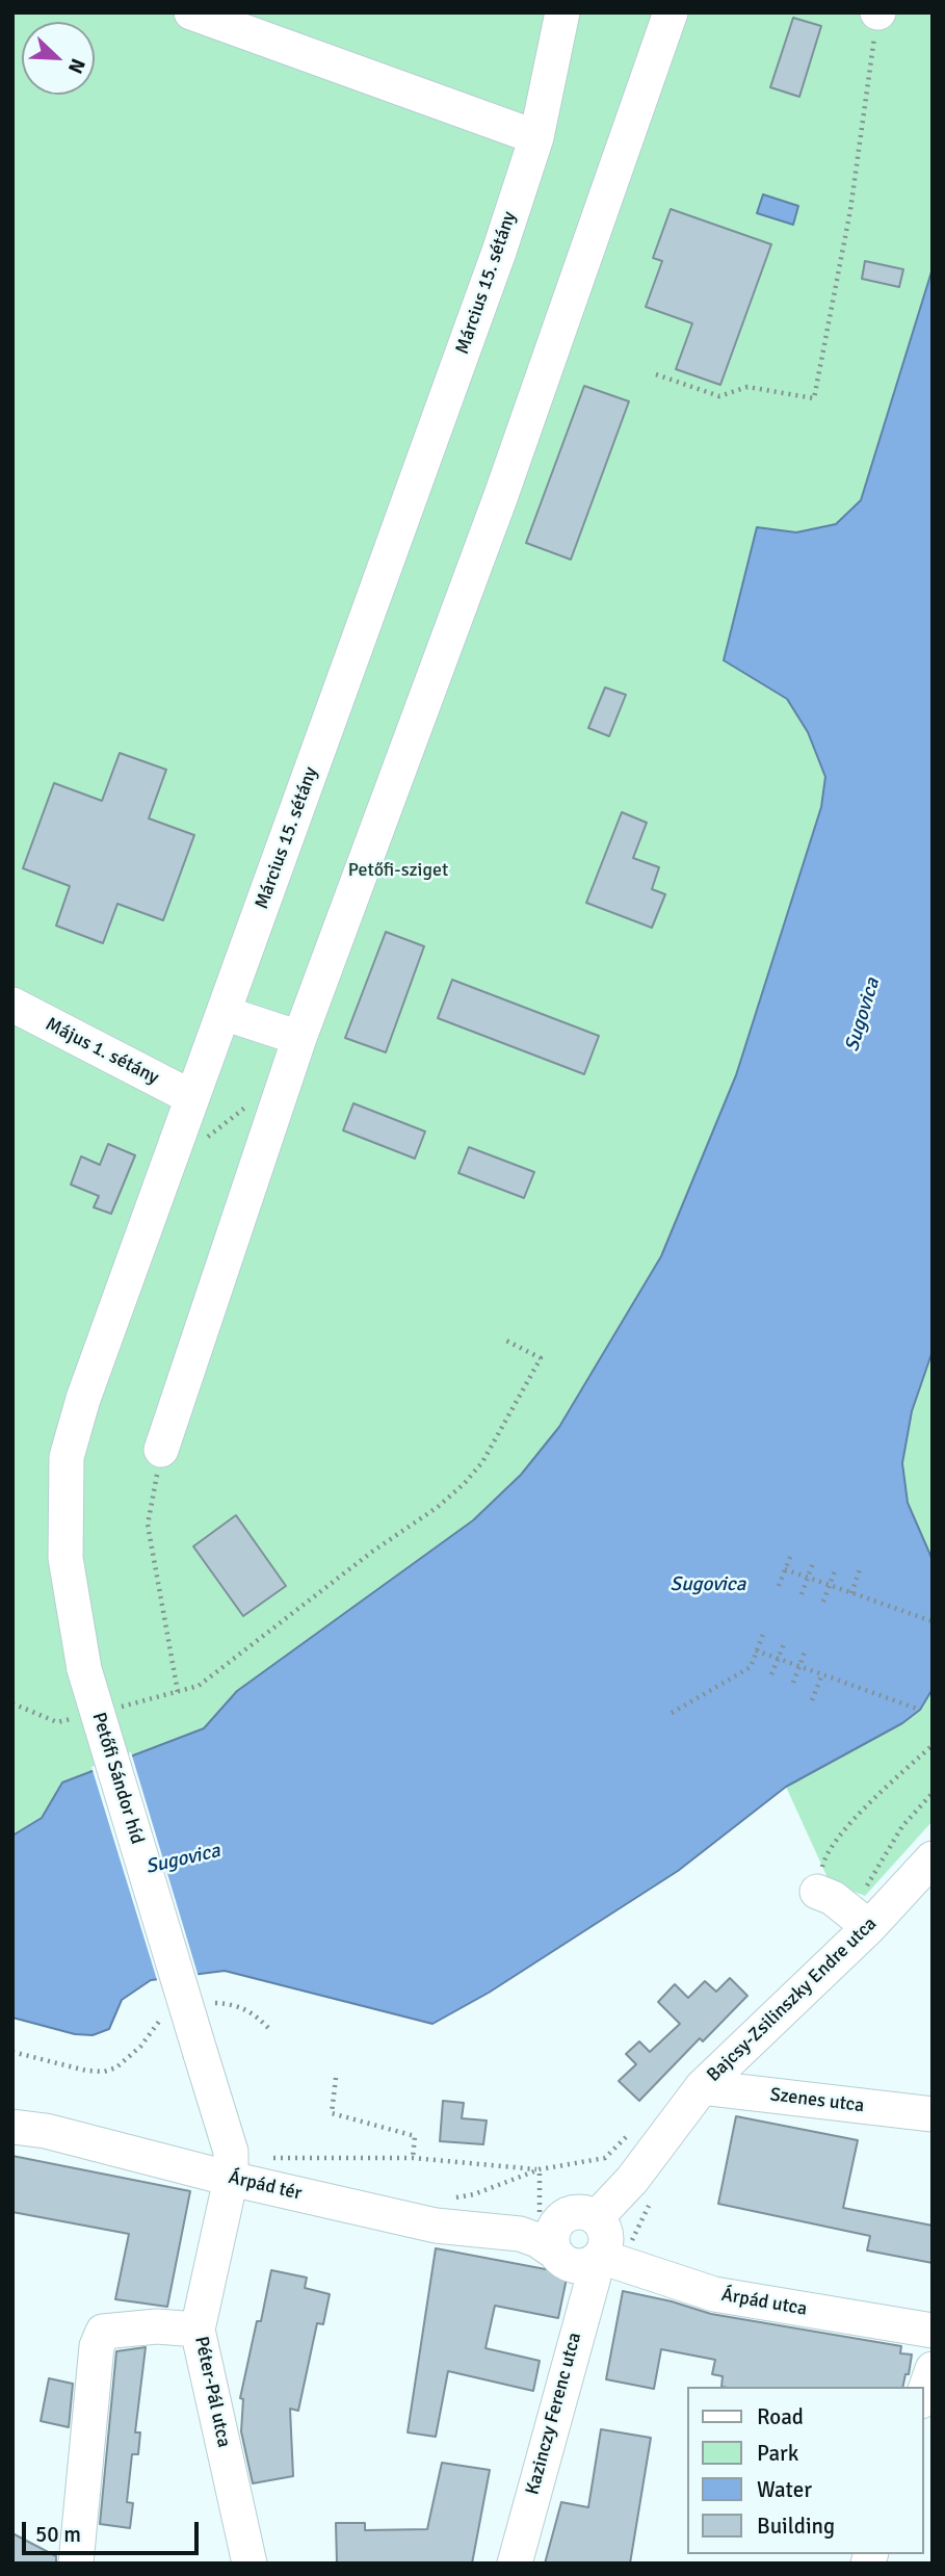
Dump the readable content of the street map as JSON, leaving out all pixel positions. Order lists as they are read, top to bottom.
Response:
{
  "streets": {
    "street": [
      "Március 15. sétány",
      "Május 1. sétány",
      "Petőfi Sándor híd",
      "Bajcsy-Zsilinszky Endre utca",
      "Szenes utca",
      "Árpád tér",
      "Árpád utca",
      "Péter-Pál utca",
      "Kazinczy Ferenc utca"
    ]
  },
  "crossings": [
    ["Március 15. sétány", "Május 1. sétány"],
    ["Március 15. sétány", "Petőfi Sándor híd"],
    ["Petőfi Sándor híd", "Árpád tér"],
    ["Petőfi Sándor híd", "Péter-Pál utca"],
    ["Bajcsy-Zsilinszky Endre utca", "Szenes utca"],
    ["Bajcsy-Zsilinszky Endre utca", "Árpád tér"],
    ["Árpád tér", "Péter-Pál utca"],
    ["Árpád utca", "Kazinczy Ferenc utca"]
  ],
  "water": ["Sugovica"],
  "parks": ["Petőfi-sziget"],
  "legend": [
    "Road",
    "Park",
    "Water",
    "Building"
  ],
  "scale_bar": "50 m",
  "north": "bottom right"
}
